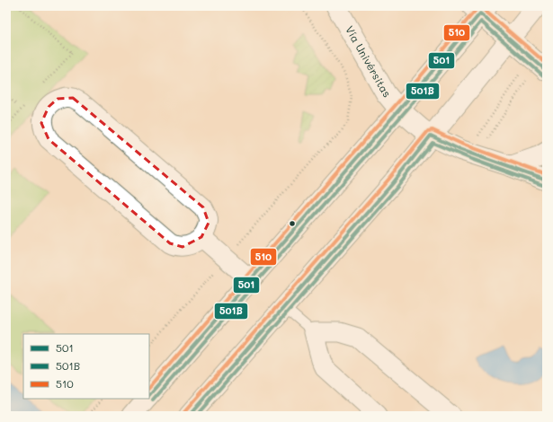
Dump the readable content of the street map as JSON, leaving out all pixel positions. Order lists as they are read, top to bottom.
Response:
{
  "streets": {
    "main road": ["Vía Univérsitas"]
  },
  "lines": ["transit line 510", "transit line 501", "transit line 501B"],
  "legend": ["501", "501B", "510"]
}
